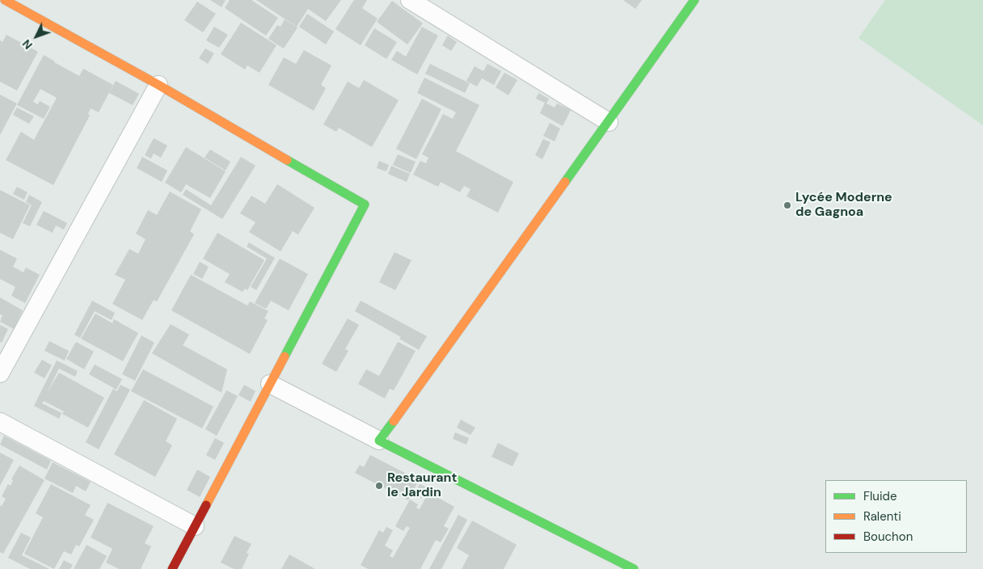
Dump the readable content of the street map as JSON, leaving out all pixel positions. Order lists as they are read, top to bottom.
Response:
{
  "places": ["Lycée Moderne de Gagnoa", "Restaurant le Jardin"],
  "legend": ["Fluide", "Ralenti", "Bouchon"],
  "north": "bottom left"
}
